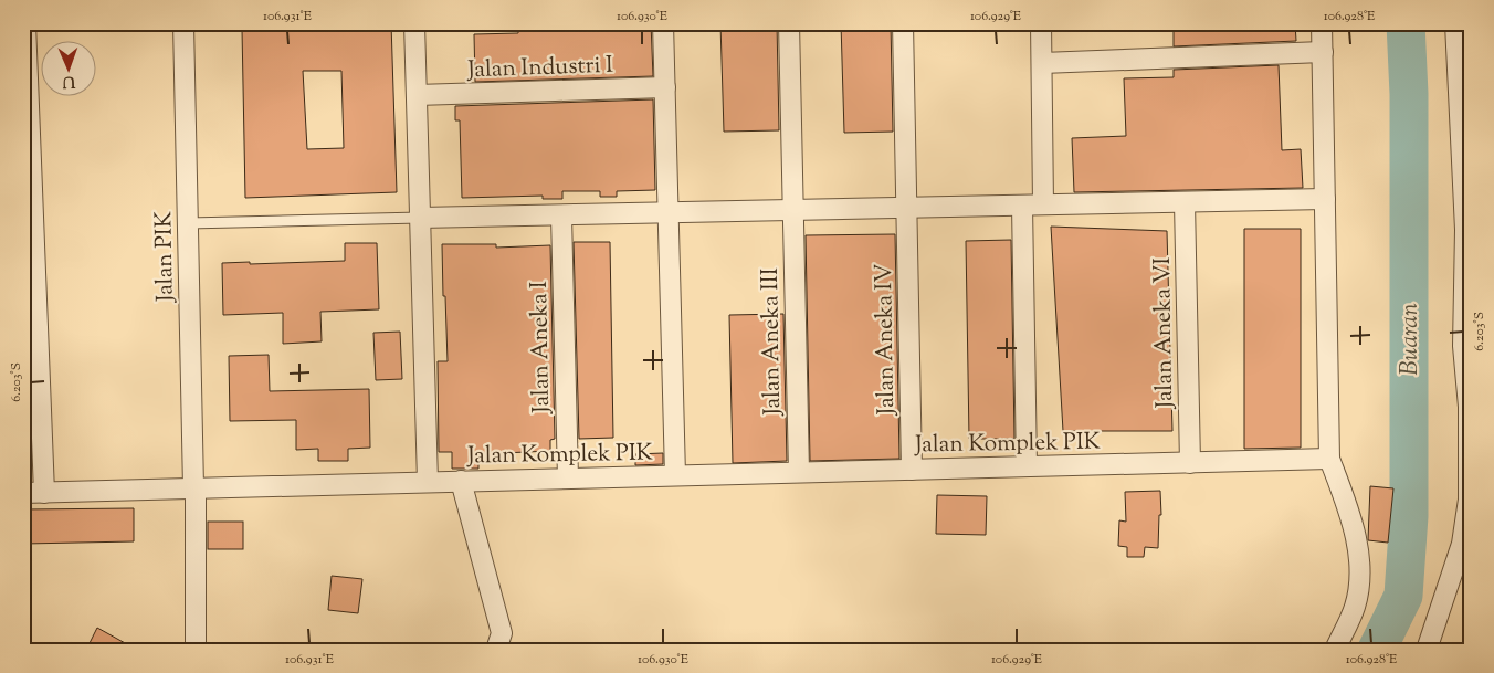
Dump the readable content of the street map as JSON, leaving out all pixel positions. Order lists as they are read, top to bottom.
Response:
{
  "streets": {
    "street": [
      "Jalan Industri I",
      "Jalan PIK",
      "Jalan Aneka VI",
      "Jalan Aneka IV",
      "Jalan Aneka III",
      "Jalan Aneka I",
      "Jalan Komplek PIK"
    ]
  },
  "crossings": [
    ["Jalan PIK", "Jalan Komplek PIK"],
    ["Jalan Aneka VI", "Jalan Komplek PIK"],
    ["Jalan Aneka IV", "Jalan Komplek PIK"],
    ["Jalan Aneka III", "Jalan Komplek PIK"],
    ["Jalan Aneka I", "Jalan Komplek PIK"]
  ],
  "water": ["Buaran"],
  "north": "bottom",
  "coordinates": [
    "106.931°E",
    "106.930°E",
    "106.929°E",
    "106.928°E",
    "6.203°S"
  ]
}
